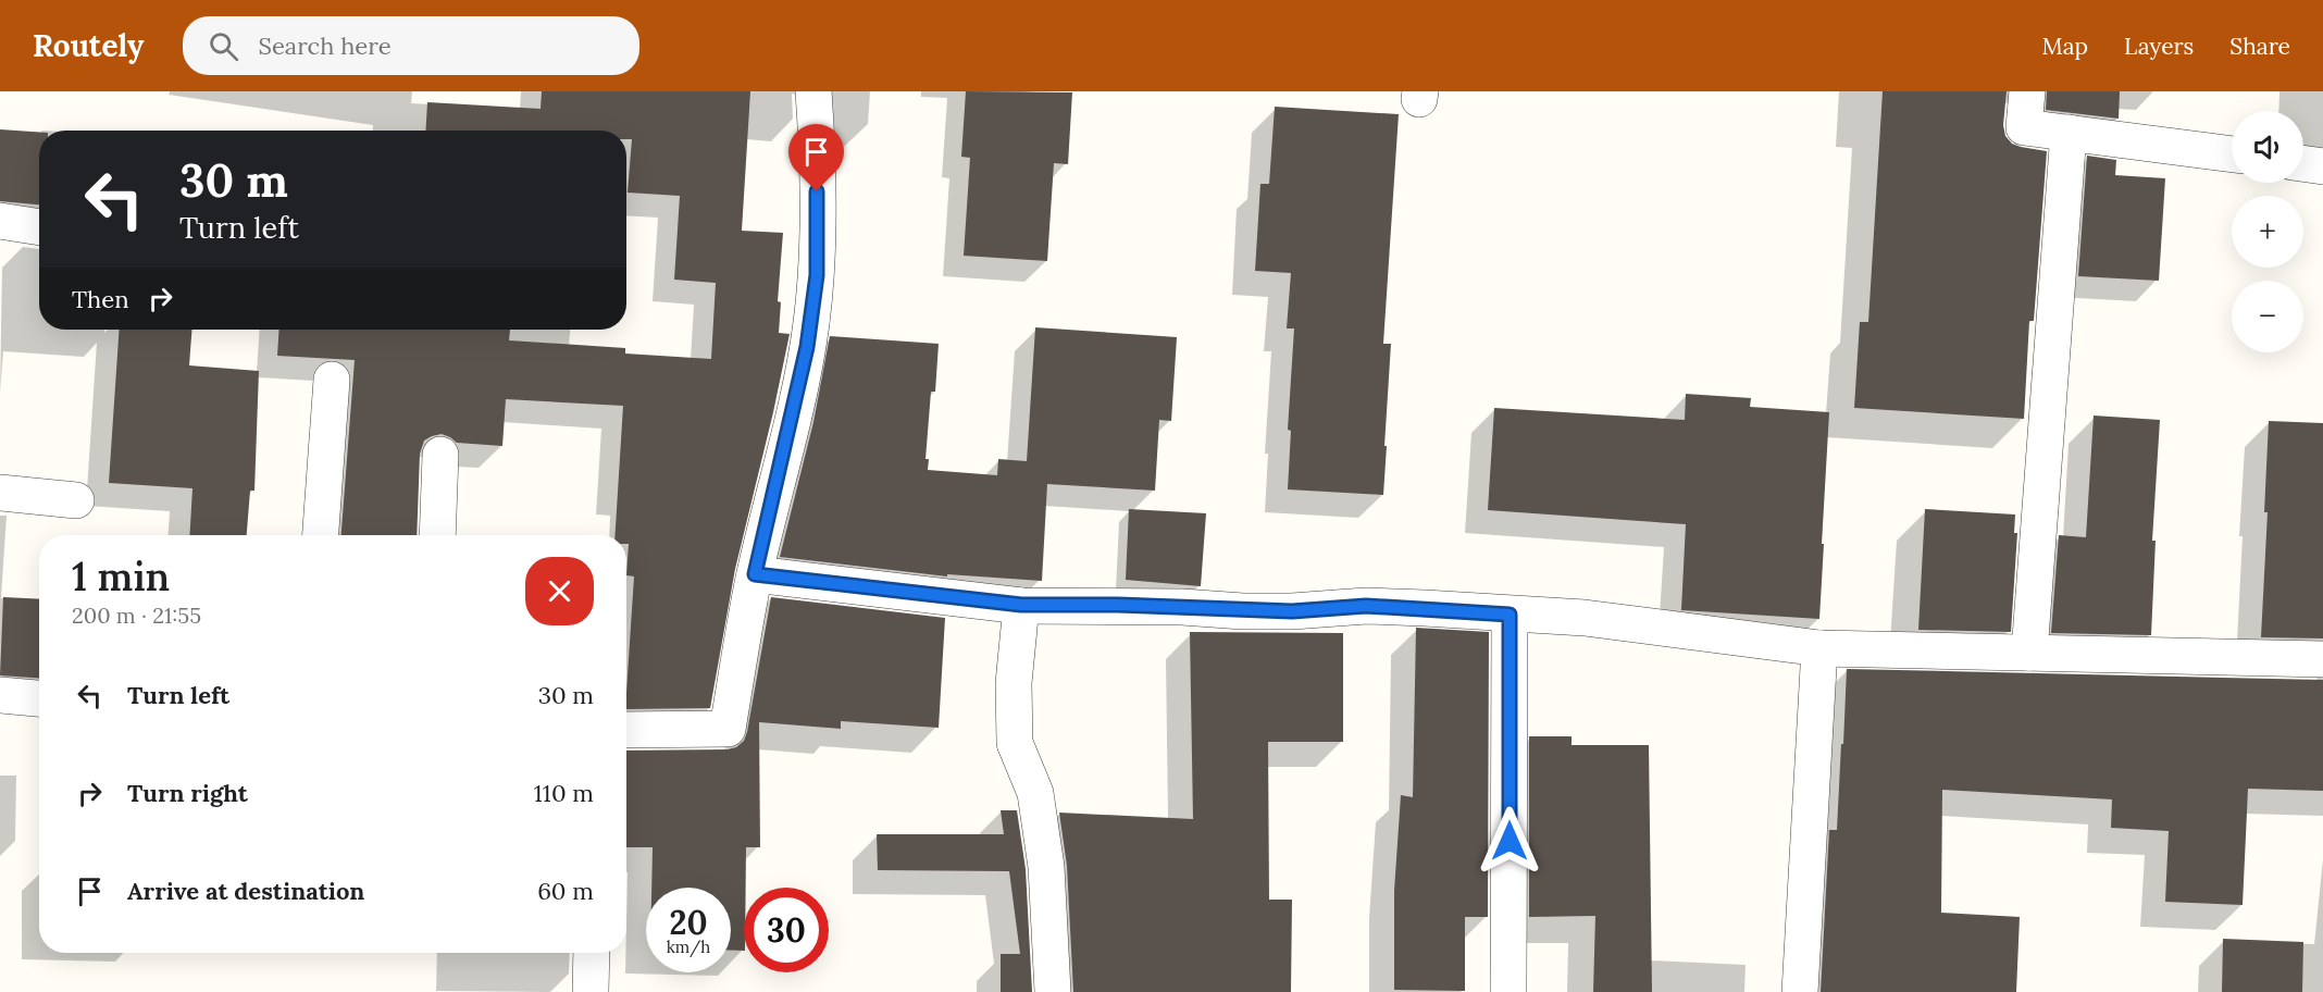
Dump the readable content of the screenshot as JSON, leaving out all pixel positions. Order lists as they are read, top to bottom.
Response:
{
  "page": {
    "header": "Routely",
    "search": "Search here",
    "nav": ["Map", "Layers", "Share"],
    "map_buttons": ["+", "−"],
    "turn": ["30 m", "Turn left"],
    "then": "Then",
    "heading": ["1 min", "200 m · 21:55"],
    "list": [
      {
        "name": "Turn left",
        "value": "30 m"
      },
      {
        "name": "Turn right",
        "value": "110 m"
      },
      {
        "name": "Arrive at destination",
        "value": "60 m"
      }
    ],
    "speed": "20 km/h",
    "limit": "30"
  }
}
